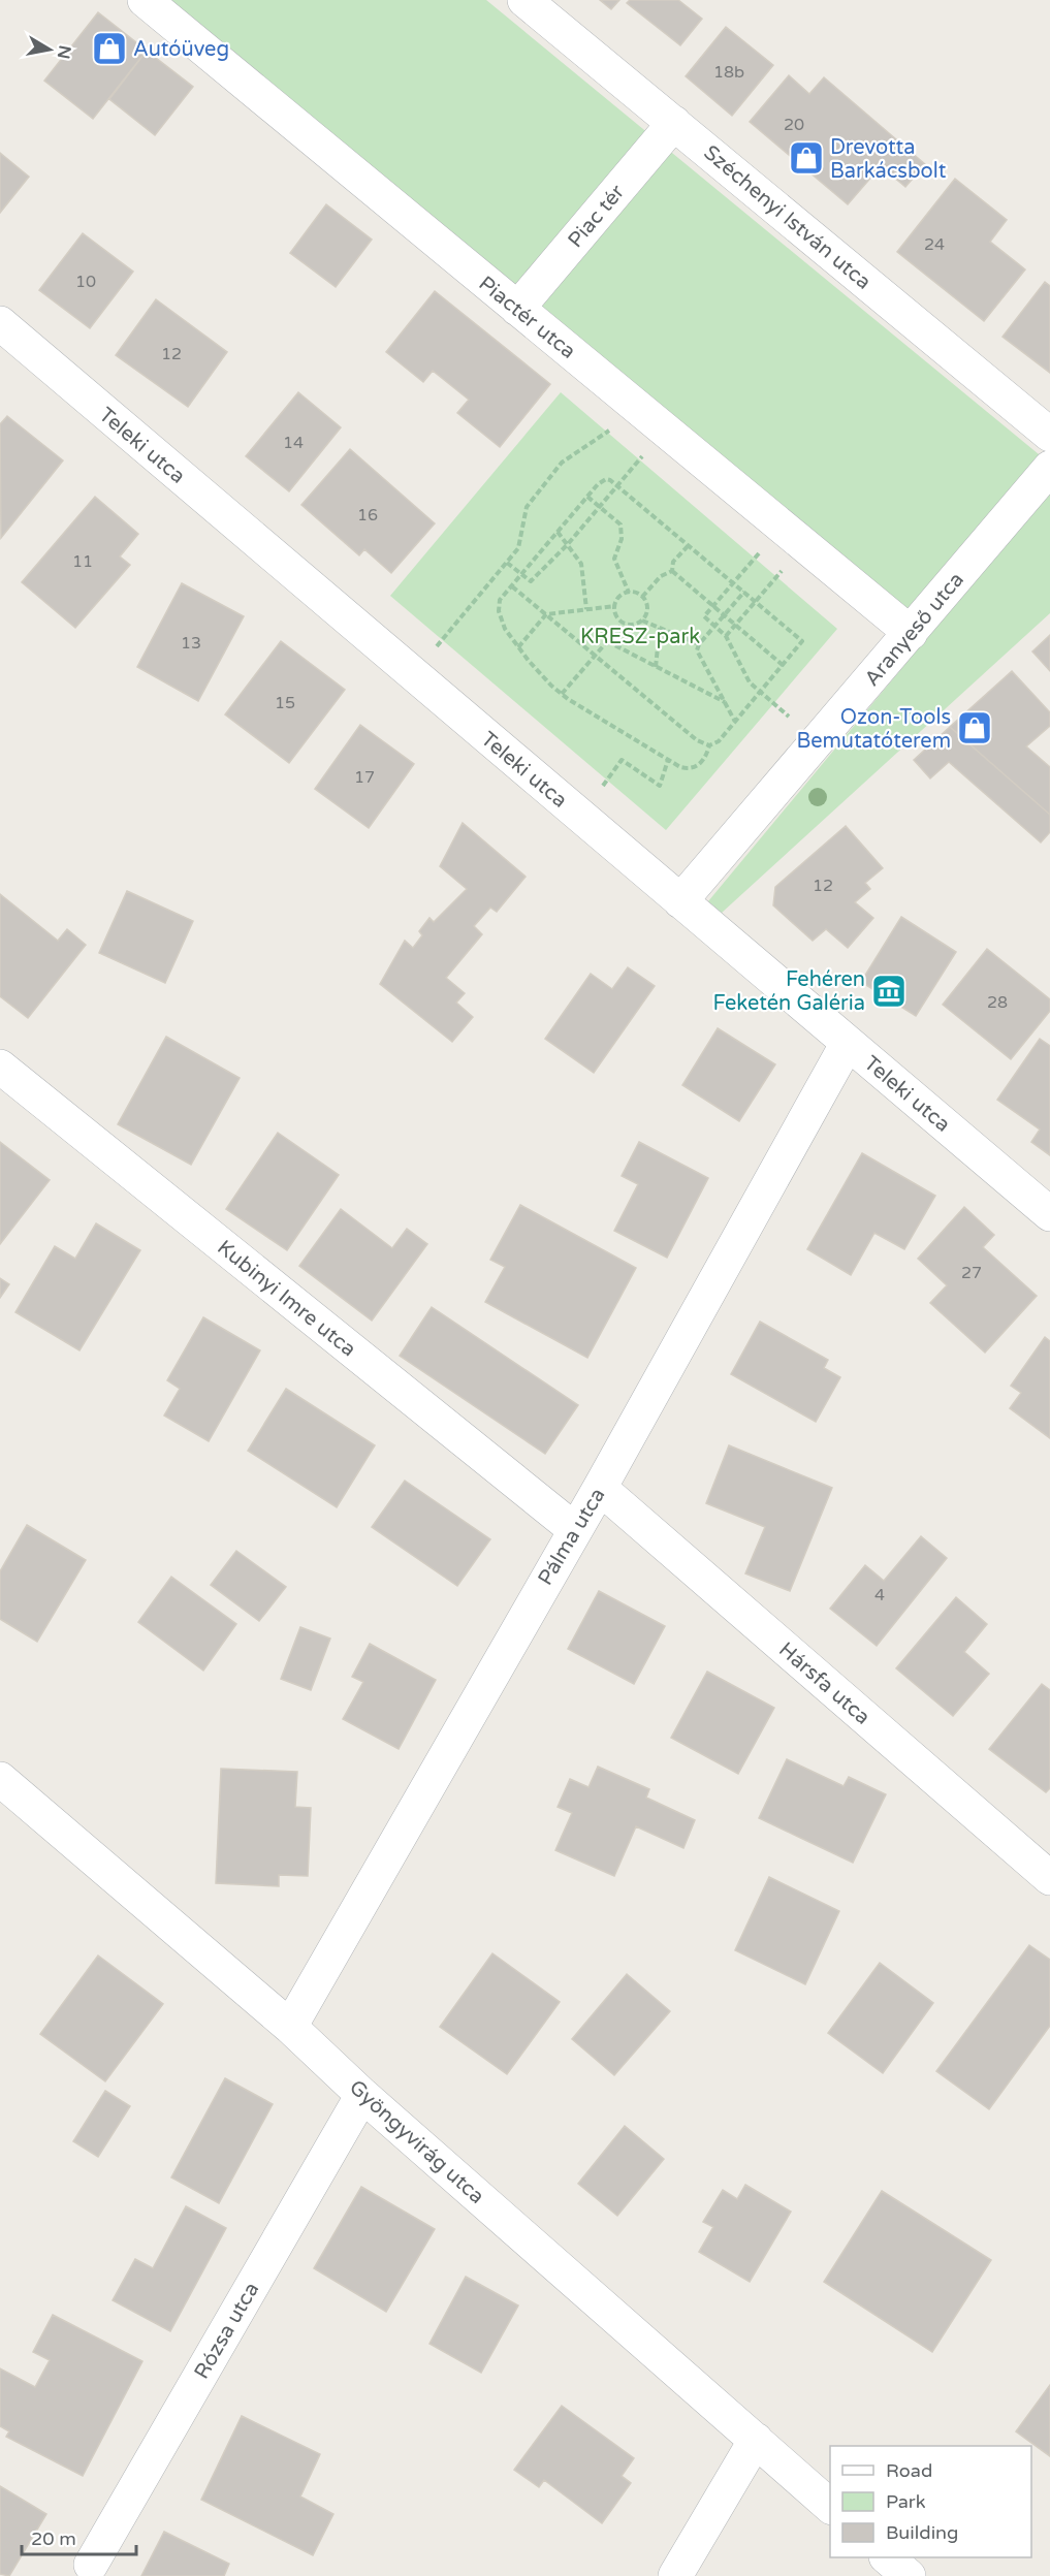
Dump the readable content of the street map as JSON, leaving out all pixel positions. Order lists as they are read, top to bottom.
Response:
{
  "streets": {
    "street": [
      "Piac tér",
      "Széchenyi István utca",
      "Piactér utca",
      "Teleki utca",
      "Aranyeső utca",
      "Kubinyi Imre utca",
      "Pálma utca",
      "Hársfa utca",
      "Gyöngyvirág utca",
      "Rózsa utca"
    ]
  },
  "crossings": [
    ["Piac tér", "Széchenyi István utca"],
    ["Piac tér", "Piactér utca"],
    ["Piactér utca", "Aranyeső utca"],
    ["Teleki utca", "Aranyeső utca"],
    ["Teleki utca", "Pálma utca"],
    ["Kubinyi Imre utca", "Pálma utca"],
    ["Pálma utca", "Hársfa utca"],
    ["Pálma utca", "Gyöngyvirág utca"],
    ["Gyöngyvirág utca", "Rózsa utca"]
  ],
  "parks": ["KRESZ-park"],
  "places": {
    "shop": ["Autóüveg", "Drevotta Barkácsbolt", "Ozon-Tools Bemutatóterem"],
    "museum": ["Fehéren Feketén Galéria"]
  },
  "house_numbers": [
    "18b",
    "20",
    "24",
    "10",
    "12",
    "14",
    "16",
    "11",
    "13",
    "15",
    "17",
    "12",
    "28",
    "27",
    "4"
  ],
  "legend": ["Road", "Park", "Building"],
  "scale_bar": "20 m",
  "north": "right"
}
